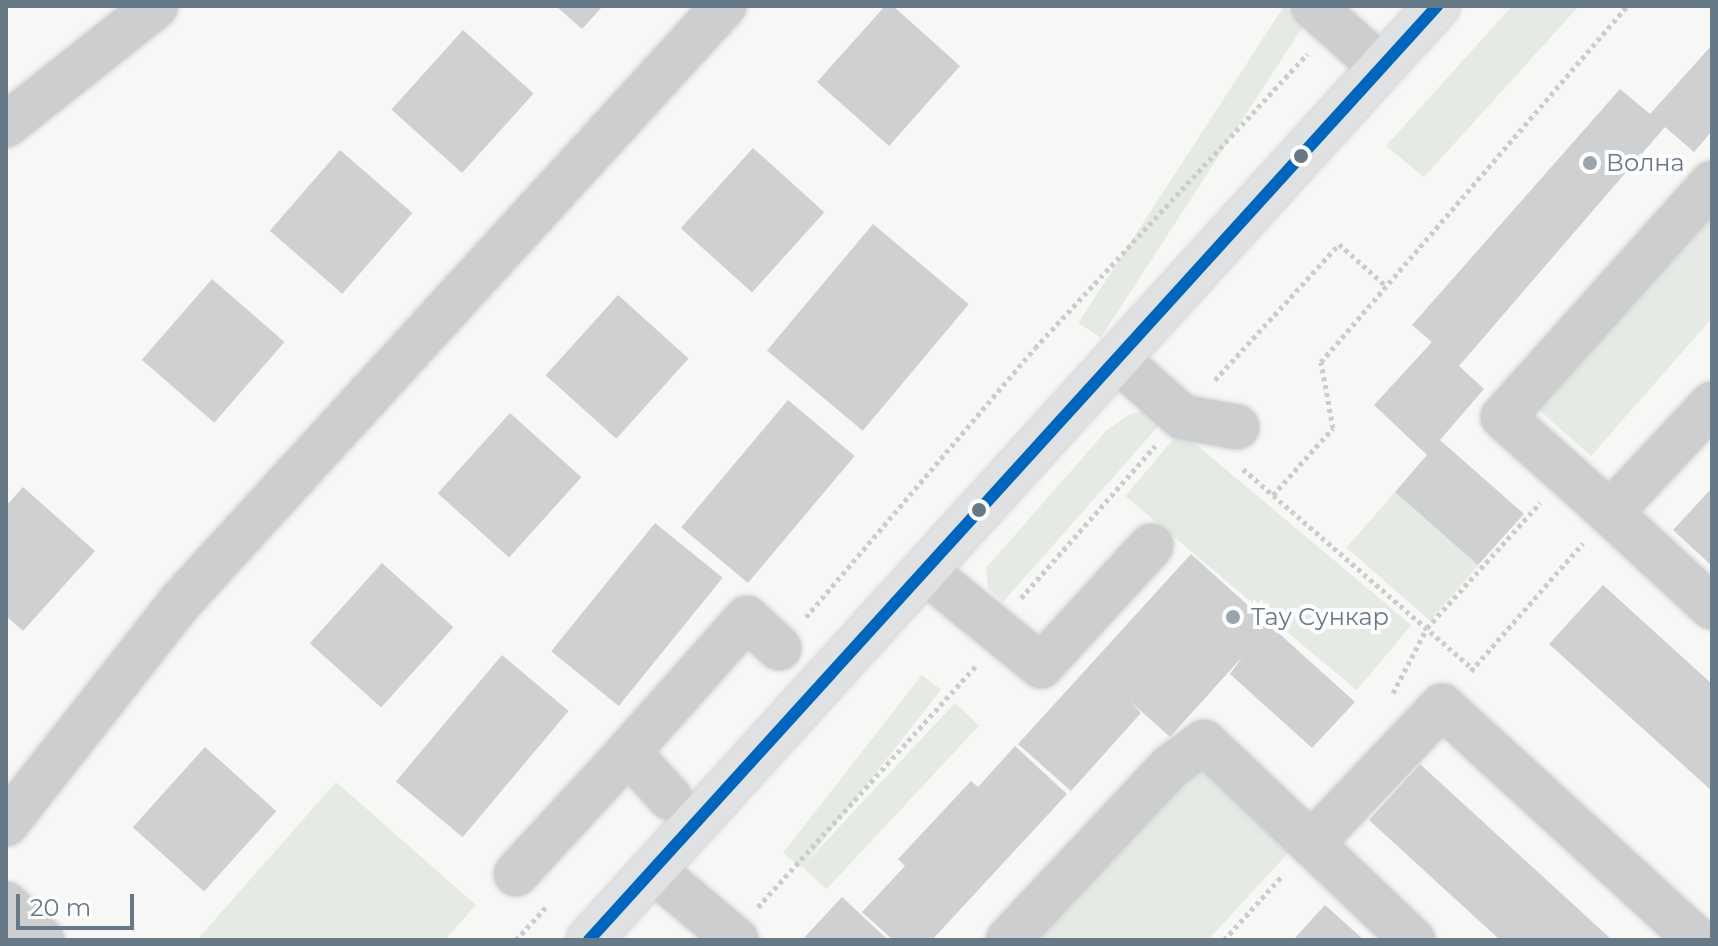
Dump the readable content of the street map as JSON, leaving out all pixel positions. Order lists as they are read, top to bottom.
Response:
{
  "places": ["Волна", "Тау Сункар"],
  "scale_bar": "20 m"
}
